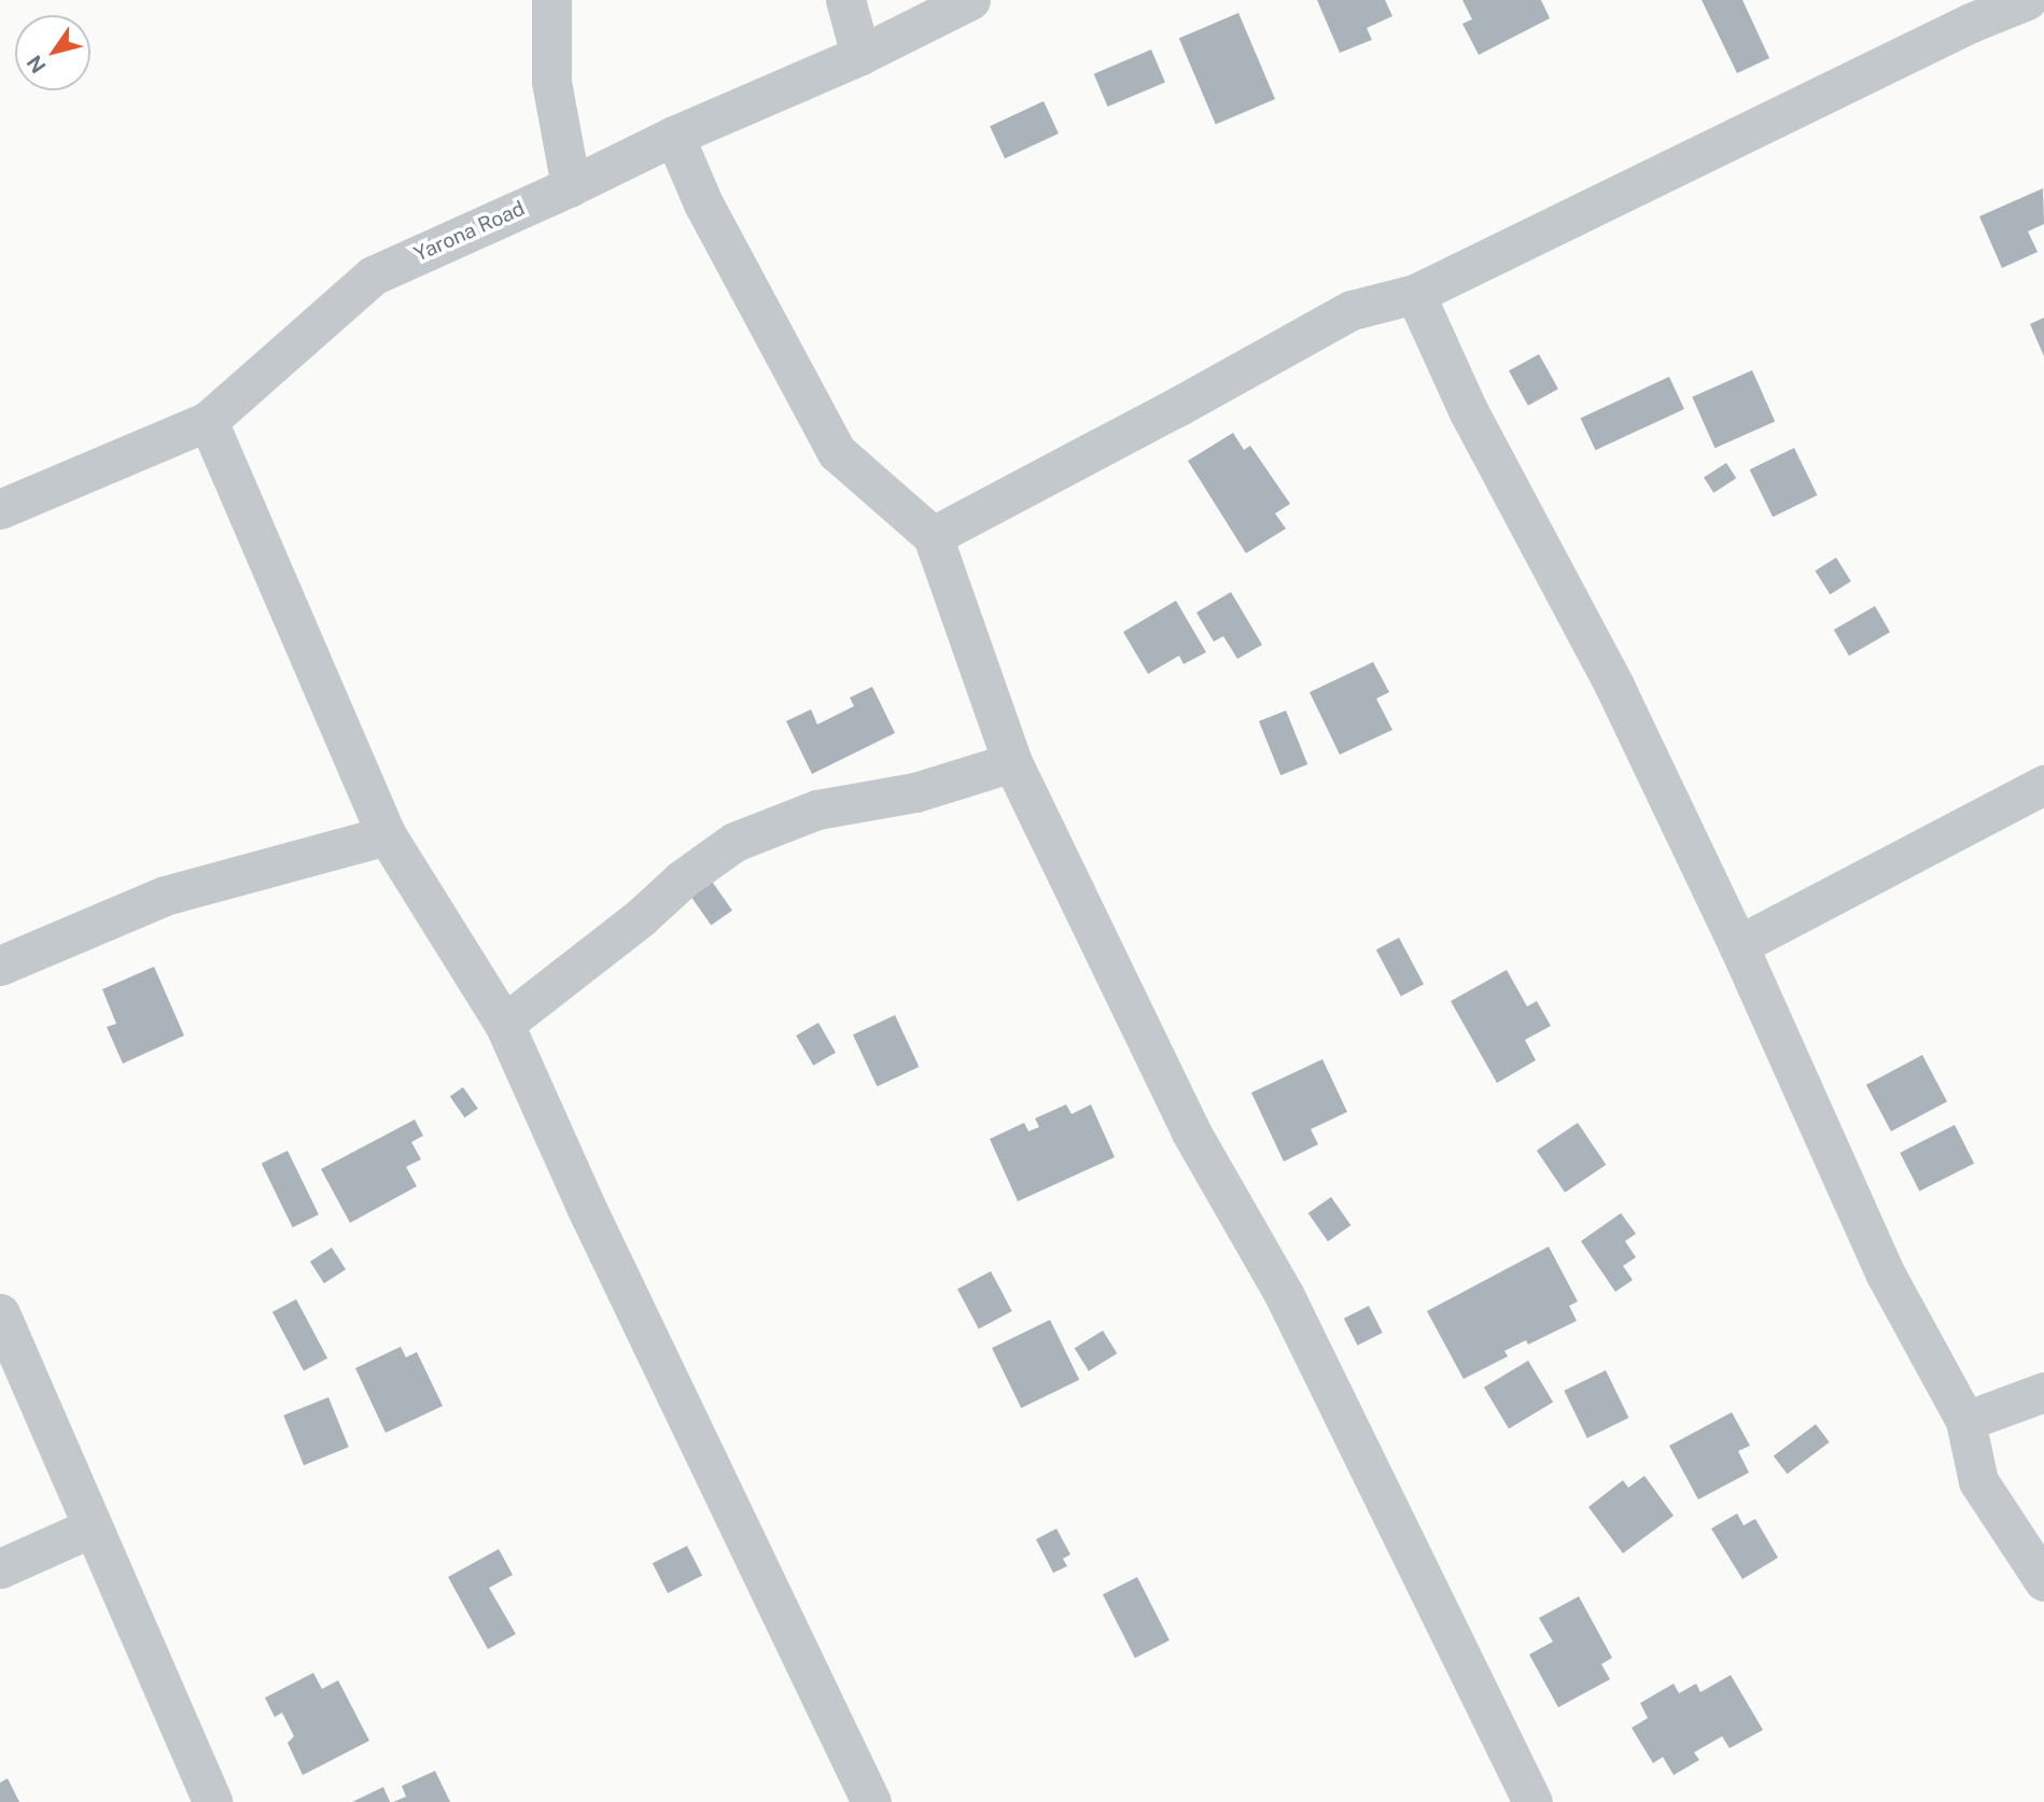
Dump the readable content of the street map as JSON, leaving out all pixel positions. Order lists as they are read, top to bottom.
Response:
{
  "streets": {
    "street": ["Yarona Road"]
  },
  "north": "bottom left"
}
